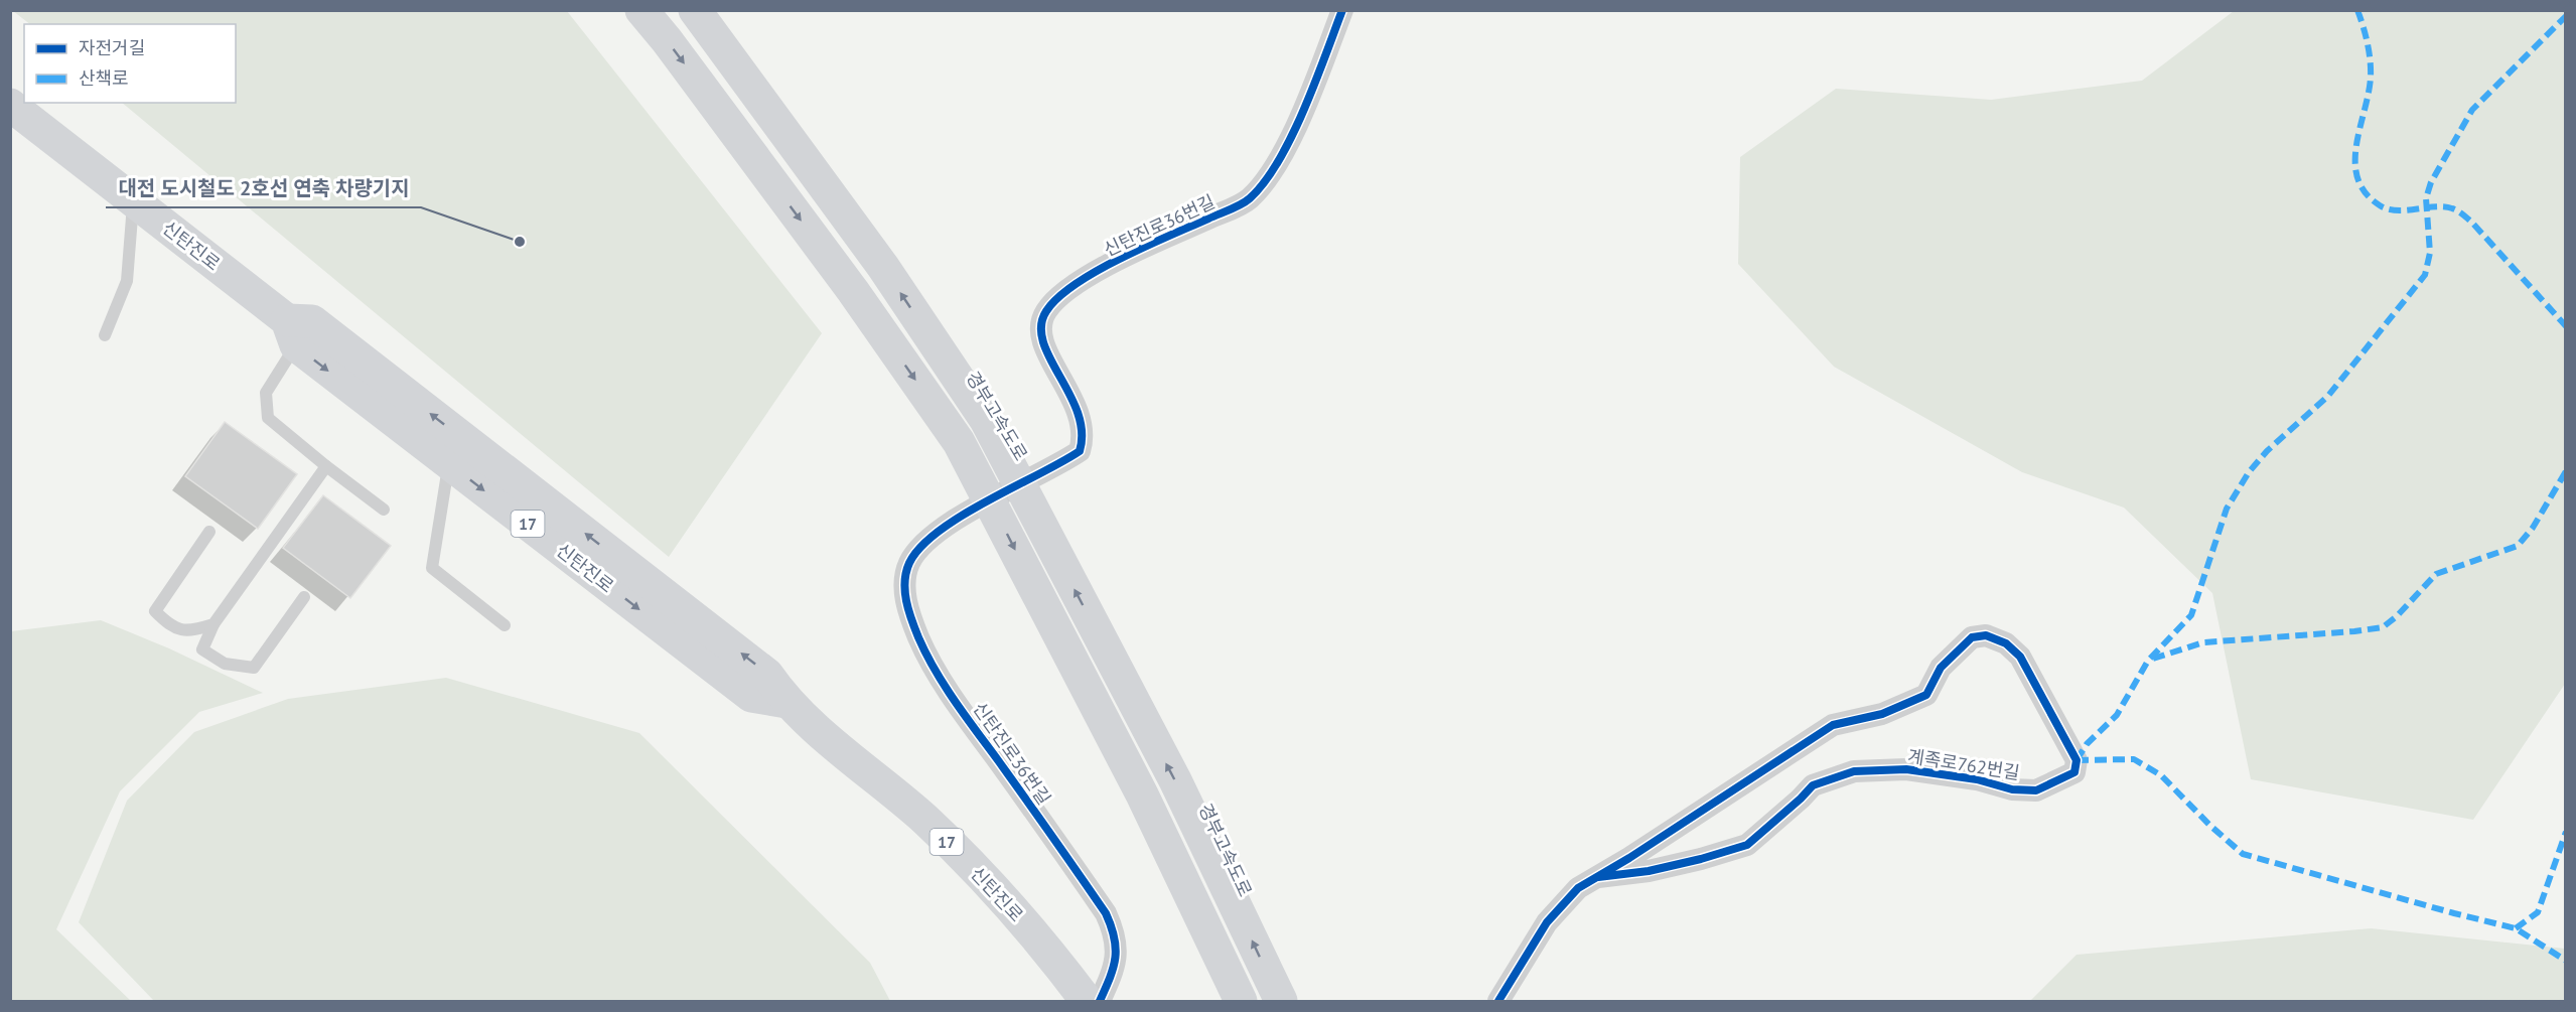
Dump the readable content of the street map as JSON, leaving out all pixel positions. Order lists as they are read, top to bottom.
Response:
{
  "streets": {
    "main road": ["신탄진로", "경부고속도로", "17"],
    "street": ["신탄진로36번길", "계족로762번길"]
  },
  "places": ["대전 도시철도 2호선 연축 차량기지"],
  "legend": ["자전거길", "산책로"]
}
